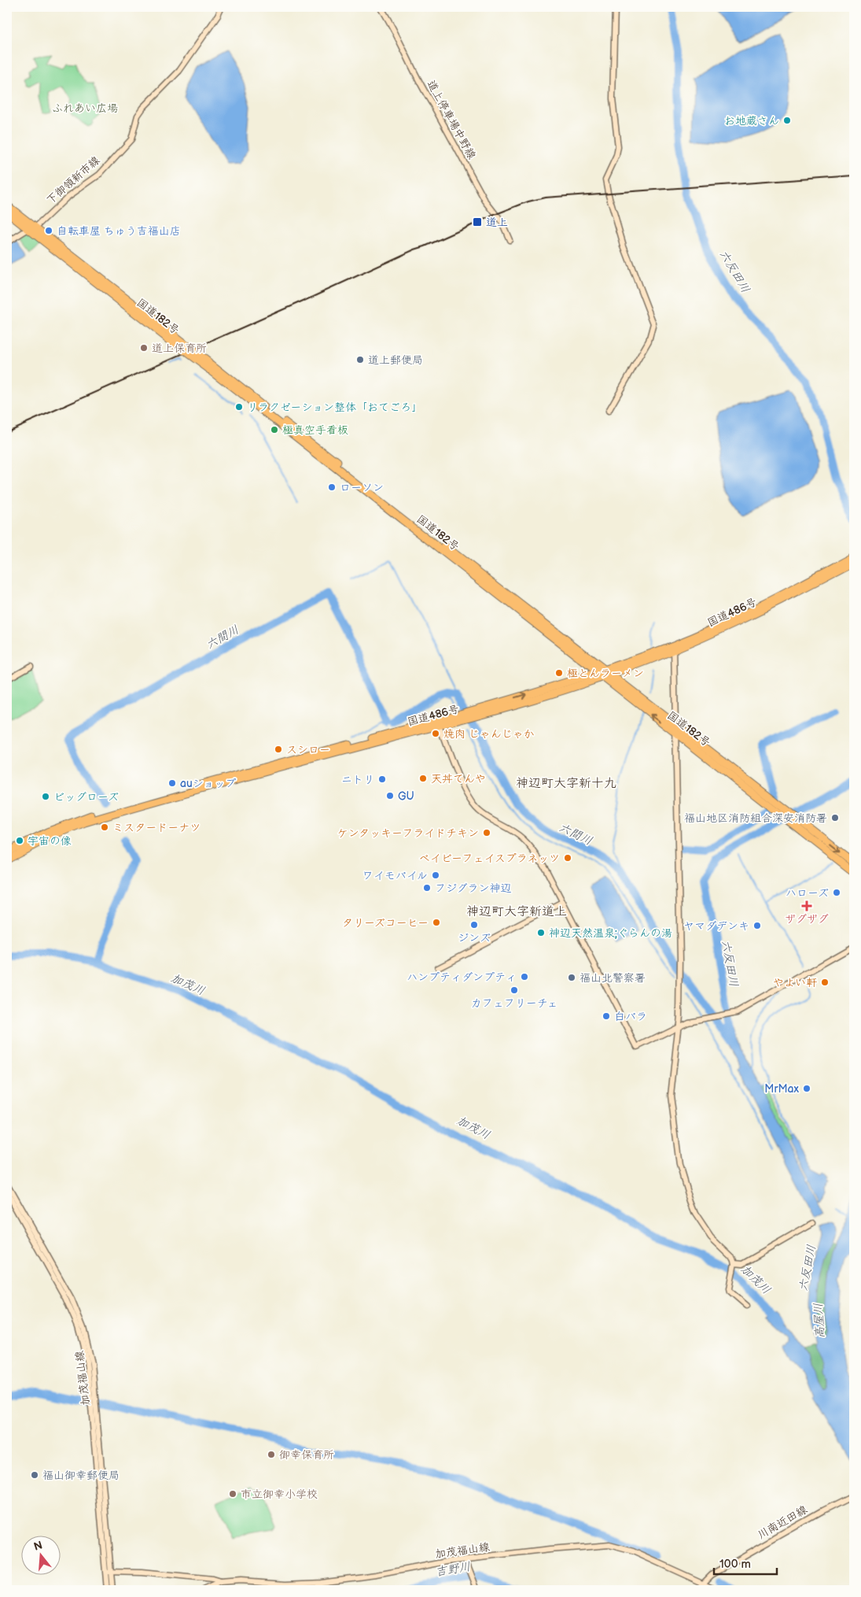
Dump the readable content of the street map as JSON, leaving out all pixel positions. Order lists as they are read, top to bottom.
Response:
{
  "streets": {
    "highway": ["国道182号", "国道486号"],
    "street": [
      "道上停車場中野線",
      "下御領新市線",
      "加茂福山線",
      "川南近田線"
    ]
  },
  "crossings": [
    ["下御領新市線", "国道182号"],
    ["国道182号", "国道486号"],
    ["加茂福山線", "川南近田線"]
  ],
  "districts": ["神辺町大字新十九", "神辺町大字新道上"],
  "water": [
    "六反田川",
    "六間川",
    "加茂川",
    "高屋川",
    "吉野川"
  ],
  "parks": ["ふれあい広場"],
  "places": {
    "other": [
      "お地蔵さん",
      "自転車屋 ちゅう吉福山店",
      "道上保育所",
      "道上郵便局",
      "リラクゼーション整体「おてごろ」",
      "極真空手看板",
      "ローソン",
      "極とんラーメン",
      "焼肉 じゃんじゃか",
      "スシロー",
      "天丼てんや",
      "ニトリ",
      "auショップ",
      "GU",
      "ビッグローズ",
      "福山地区消防組合深安消防署",
      "ミスタードーナツ",
      "ケンタッキーフライドチキン",
      "宇宙の像",
      "ベイビーフェイスプラネッツ",
      "ワイモバイル",
      "フジグラン神辺",
      "ハローズ",
      "タリーズコーヒー",
      "ジンズ",
      "ヤマダデンキ",
      "神辺天然温泉;ぐらんの湯",
      "ハンプティダンプティ",
      "福山北警察署",
      "やよい軒",
      "カフェフリーチェ",
      "白バラ",
      "MrMax",
      "御幸保育所",
      "福山御幸郵便局",
      "市立御幸小学校"
    ],
    "transit": ["道上"],
    "health": ["ザグザグ"]
  },
  "scale_bar": "100 m",
  "north": "top"
}
